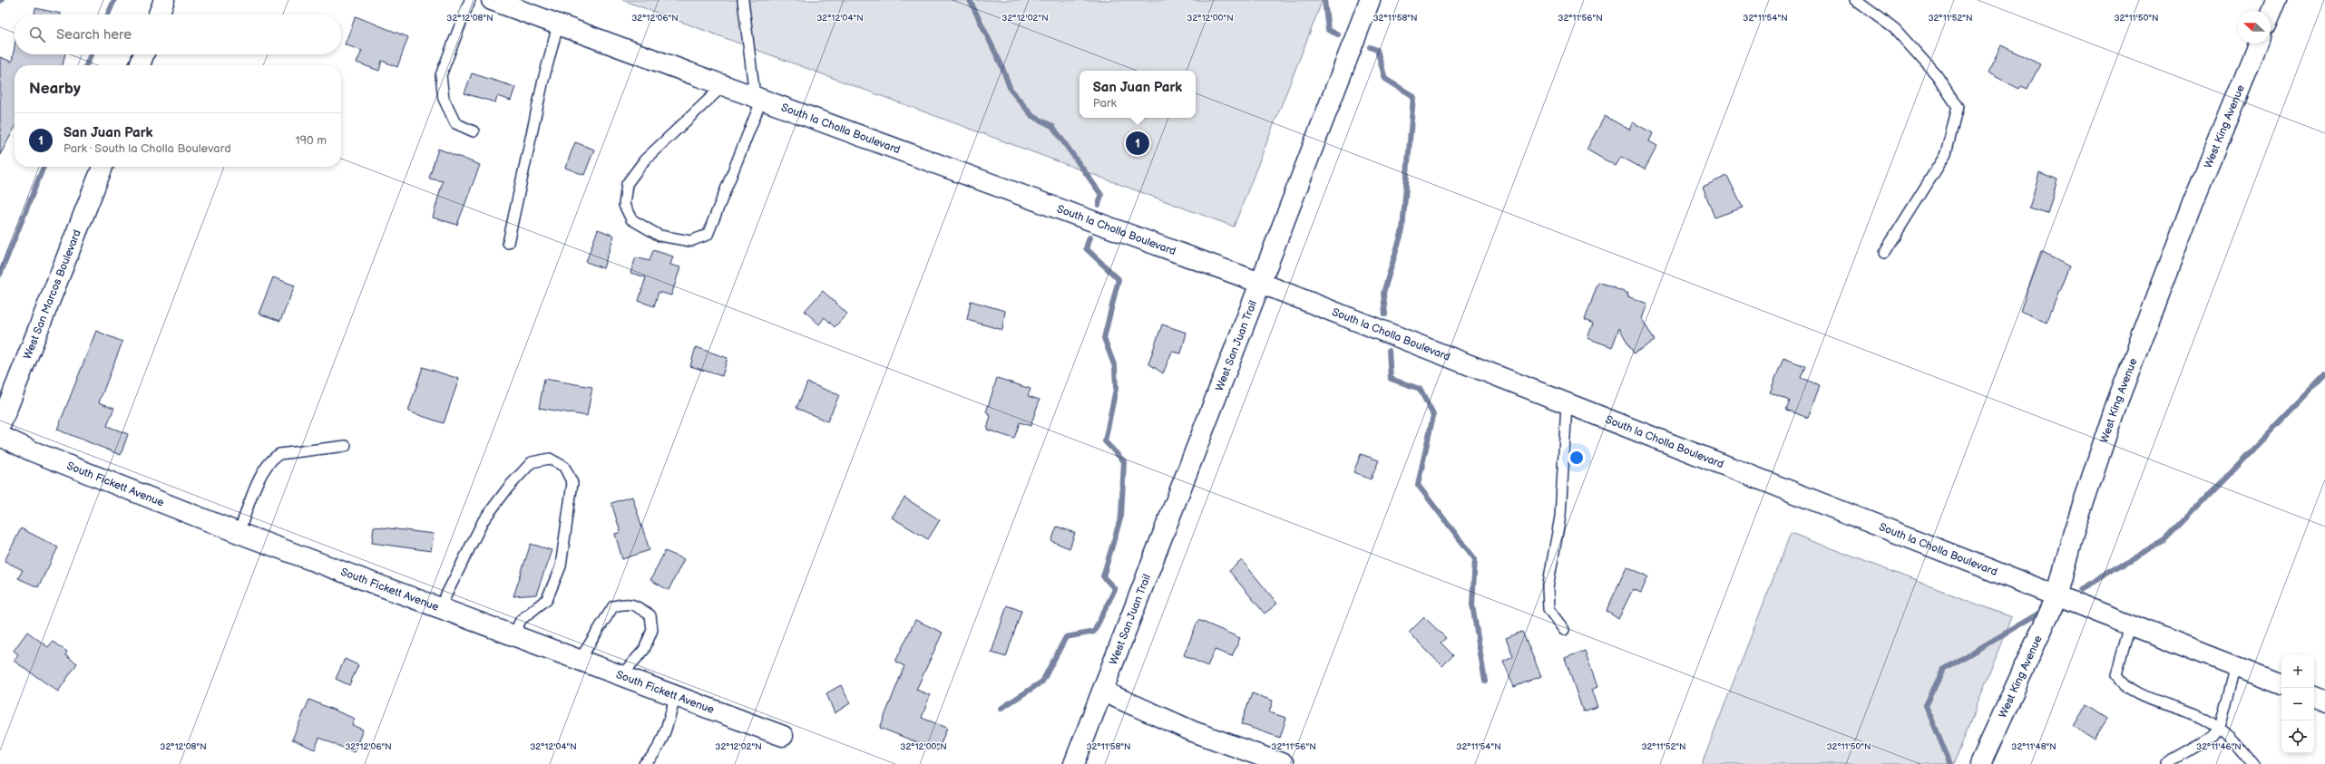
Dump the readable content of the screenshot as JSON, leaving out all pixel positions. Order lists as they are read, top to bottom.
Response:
{
  "streets": {
    "street": [
      "West King Avenue",
      "South la Cholla Boulevard",
      "West San Marcos Boulevard",
      "West San Juan Trail",
      "South Fickett Avenue"
    ]
  },
  "crossings": [
    ["West King Avenue", "South la Cholla Boulevard"],
    ["South la Cholla Boulevard", "West San Juan Trail"]
  ],
  "north": "left",
  "page": {
    "search": "Search here",
    "heading": "Nearby",
    "popup": ["San Juan Park", "Park"],
    "list": [
      {
        "mark": "1",
        "name": "San Juan Park",
        "note": "Park · South la Cholla Boulevard",
        "value": "190 m"
      }
    ],
    "pins": "1",
    "map_buttons": ["+", "−"]
  },
  "coordinates": [
    "32°12'08\"N",
    "32°12'06\"N",
    "32°12'04\"N",
    "32°12'02\"N",
    "32°12'00\"N",
    "32°11'58\"N",
    "32°11'56\"N",
    "32°11'54\"N",
    "32°11'52\"N",
    "32°11'50\"N",
    "32°11'48\"N",
    "32°11'46\"N"
  ]
}
